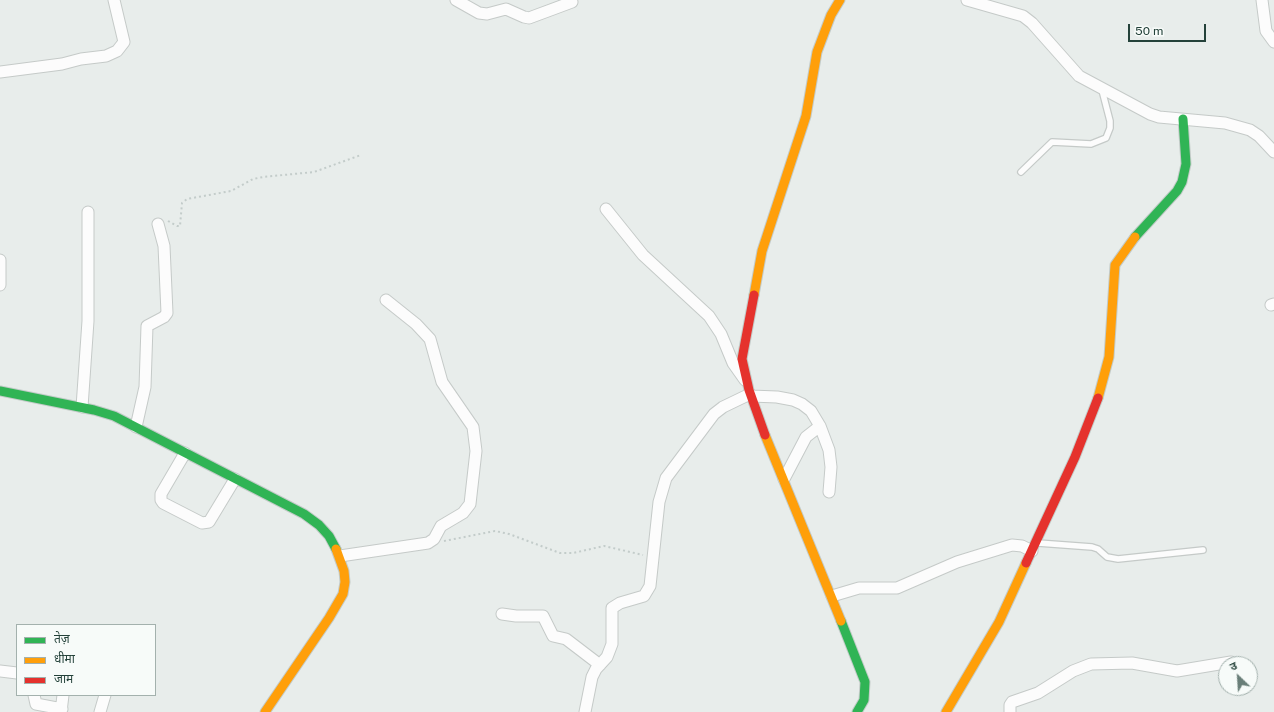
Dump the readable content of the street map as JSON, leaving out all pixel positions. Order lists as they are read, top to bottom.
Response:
{
  "legend": ["तेज़", "धीमा", "जाम"],
  "scale_bar": "50 m",
  "north": "top left"
}
